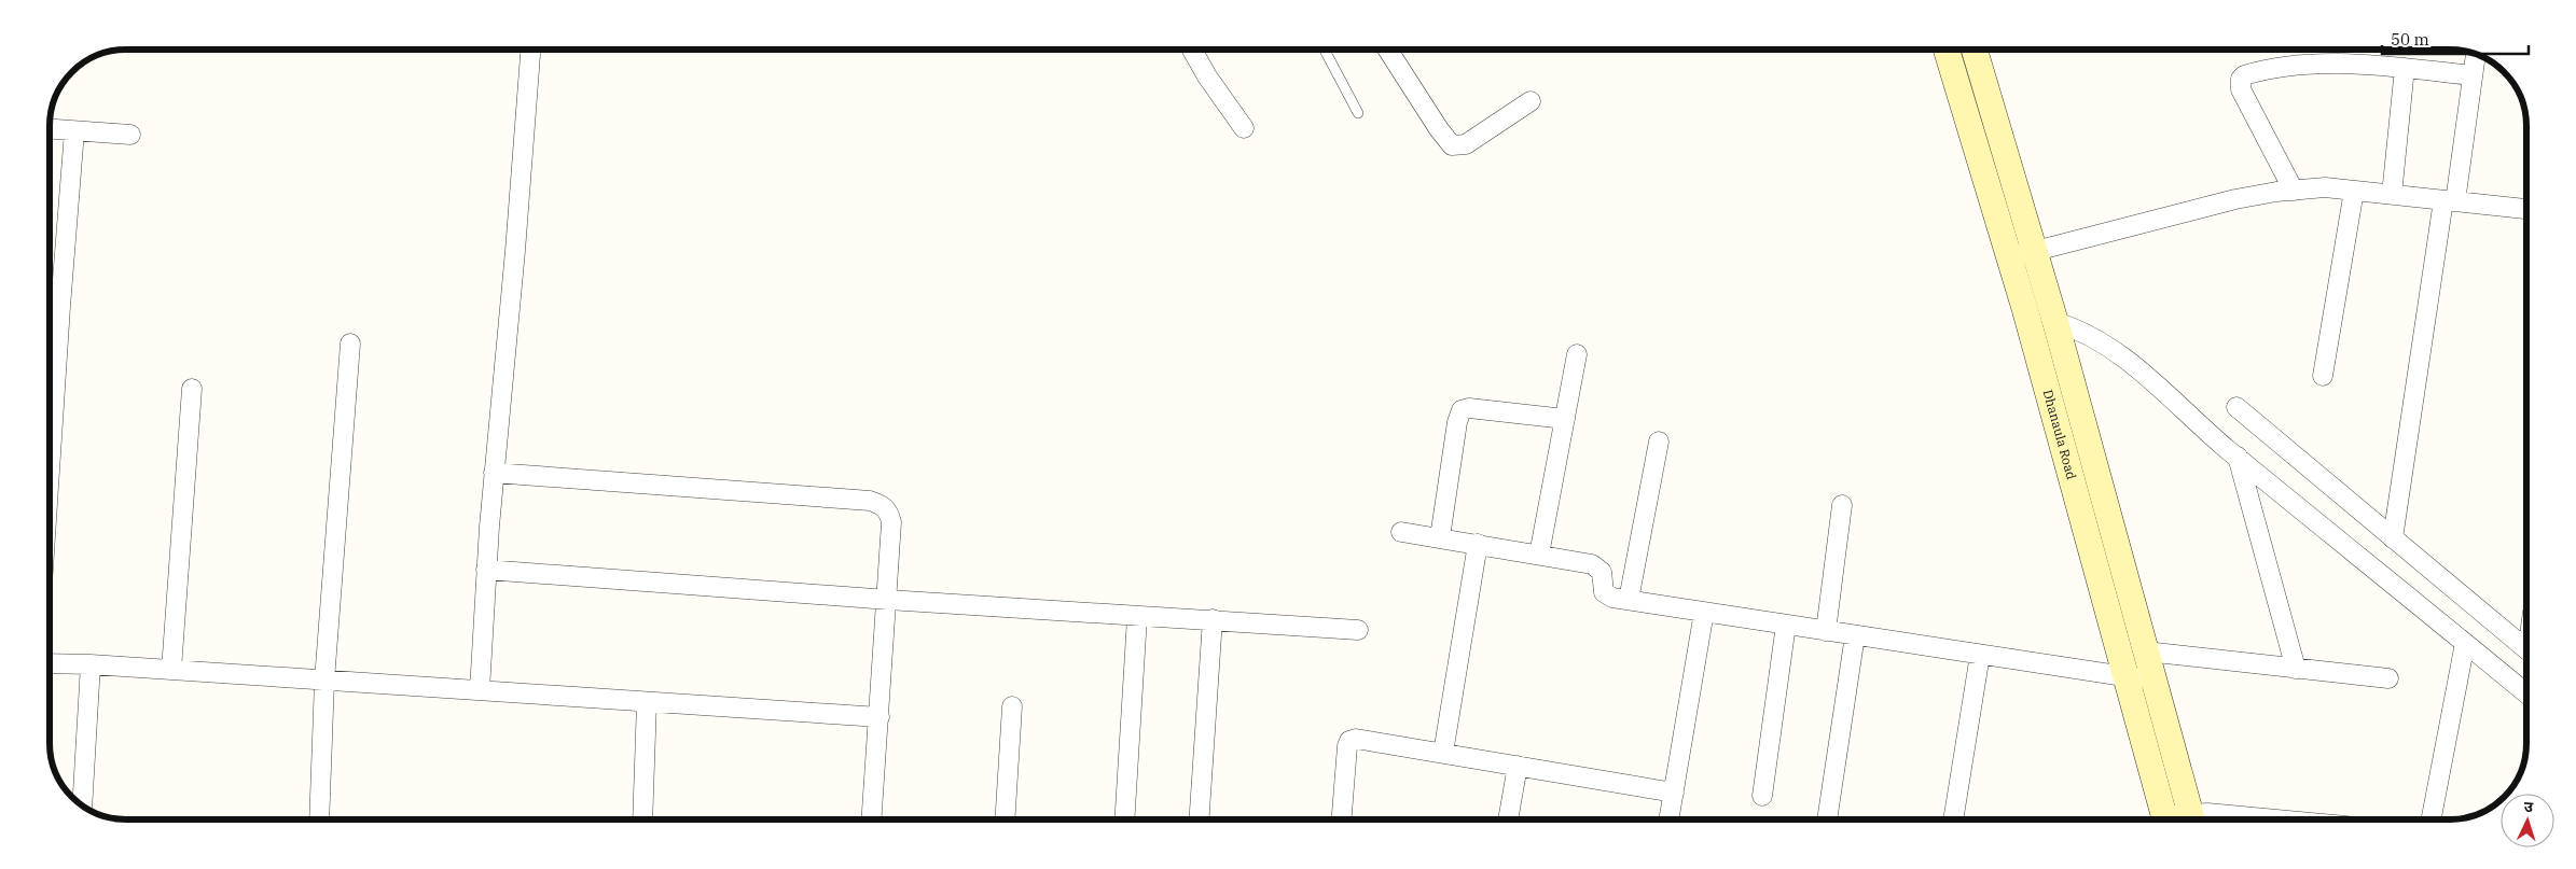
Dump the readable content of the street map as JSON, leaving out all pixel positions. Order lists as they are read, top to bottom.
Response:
{
  "streets": {
    "street": ["Dhanaula Road"]
  },
  "scale_bar": "50 m",
  "north": "top"
}
